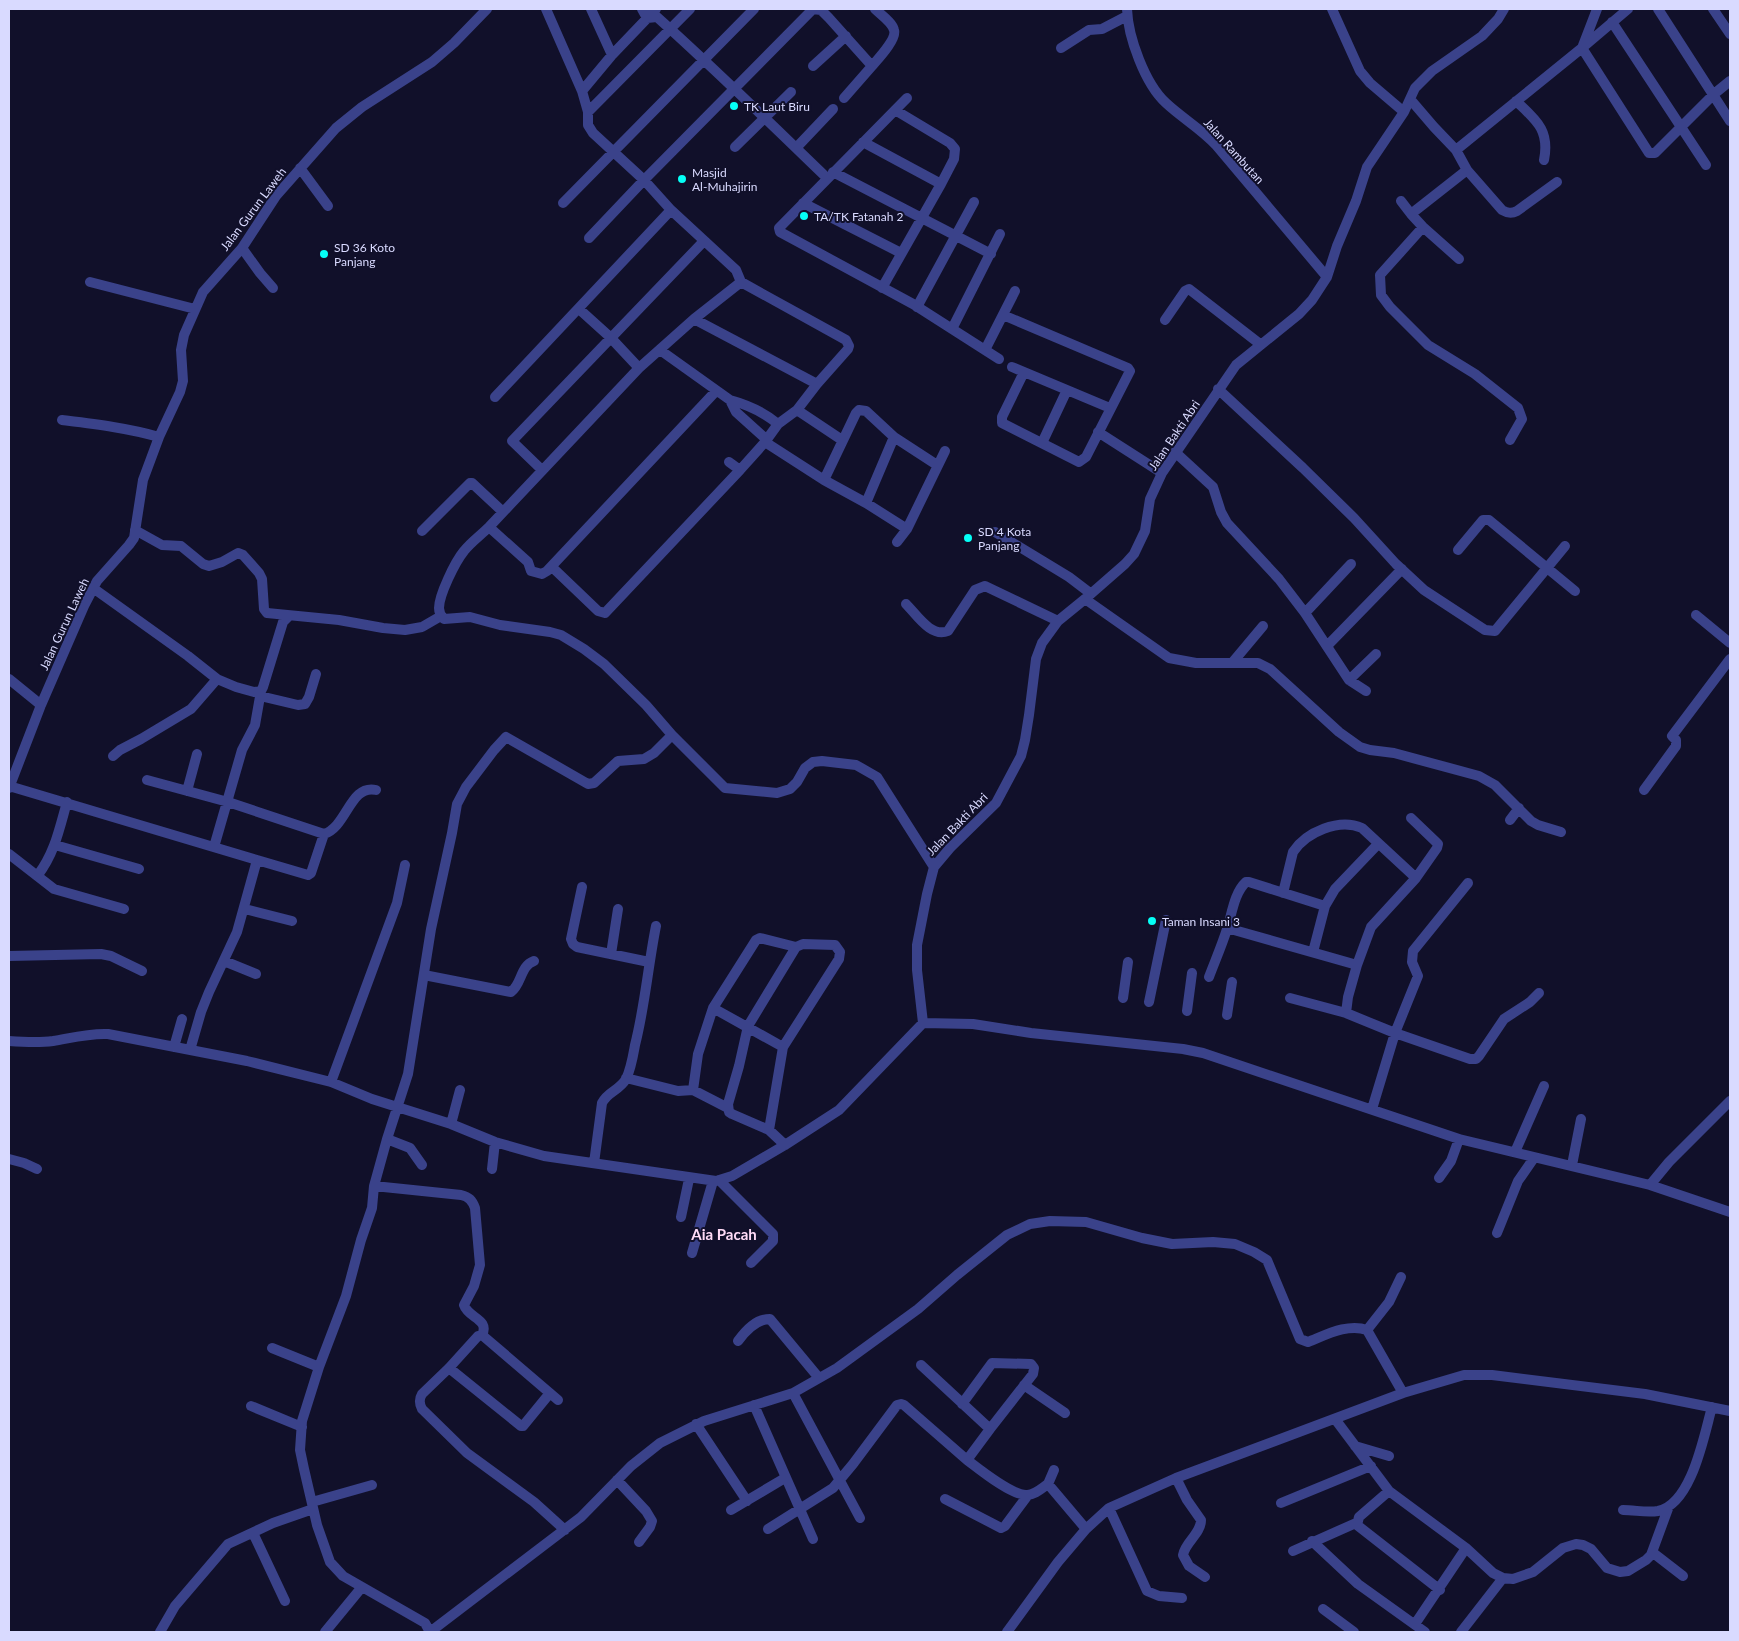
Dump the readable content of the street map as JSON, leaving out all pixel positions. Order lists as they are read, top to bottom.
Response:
{
  "streets": {
    "street": ["Jalan Rambutan", "Jalan Gurun Laweh", "Jalan Bakti Abri"]
  },
  "crossings": [
    ["Jalan Rambutan", "Jalan Bakti Abri"]
  ],
  "districts": ["Aia Pacah"],
  "places": [
    "TK Laut Biru",
    "Masjid Al-Muhajirin",
    "TA/TK Fatanah 2",
    "SD 36 Koto Panjang",
    "SD 4 Kota Panjang",
    "Taman Insani 3"
  ]
}
